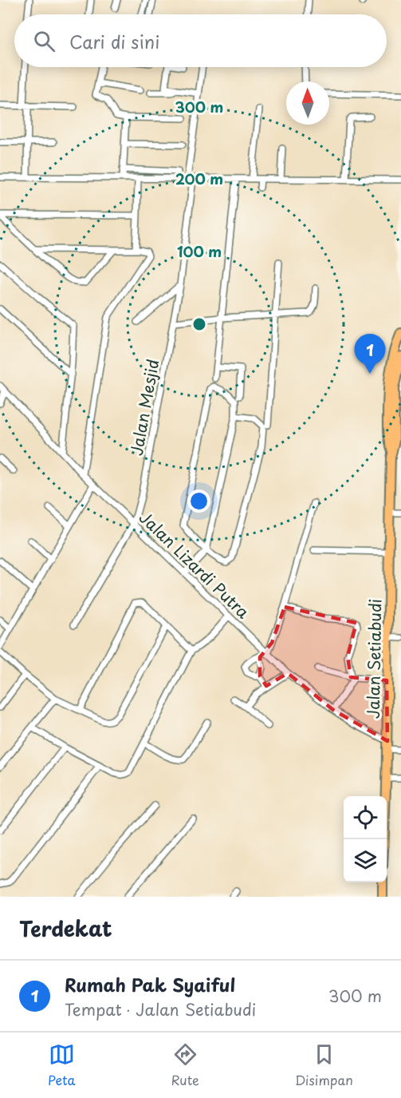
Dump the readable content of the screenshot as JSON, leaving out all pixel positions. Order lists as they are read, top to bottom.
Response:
{
  "streets": {
    "main road": ["Jalan Setiabudi"],
    "street": ["Jalan Mesjid", "Jalan Lizardi Putra"]
  },
  "crossings": [
    ["Jalan Mesjid", "Jalan Lizardi Putra"],
    ["Jalan Lizardi Putra", "Jalan Setiabudi"]
  ],
  "north": "top",
  "page": {
    "search": "Cari di sini",
    "pins": "1",
    "heading": "Terdekat",
    "list": [
      {
        "mark": "1",
        "name": "Rumah Pak Syaiful",
        "note": "Tempat · Jalan Setiabudi",
        "value": "300 m"
      }
    ],
    "nav": ["Peta", "Rute", "Disimpan"]
  },
  "rings": ["300 m", "200 m", "100 m"]
}
